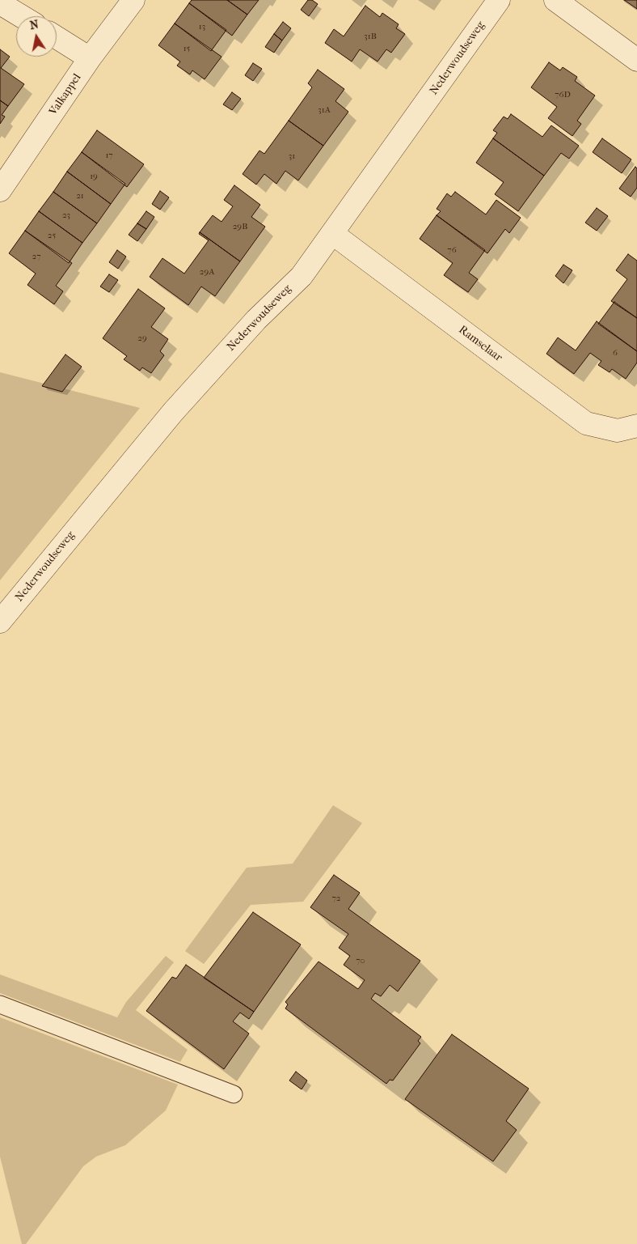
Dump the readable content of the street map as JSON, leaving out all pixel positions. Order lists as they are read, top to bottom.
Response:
{
  "streets": {
    "street": ["Nederwoudseweg", "Valkappel", "Ramselaar"]
  },
  "crossings": [
    ["Nederwoudseweg", "Ramselaar"]
  ],
  "house_numbers": [
    "13",
    "31B",
    "15",
    "76D",
    "31A",
    "17",
    "31",
    "19",
    "21",
    "23",
    "29B",
    "25",
    "76",
    "27",
    "29A",
    "29",
    "6",
    "72",
    "70"
  ],
  "north": "top"
}
